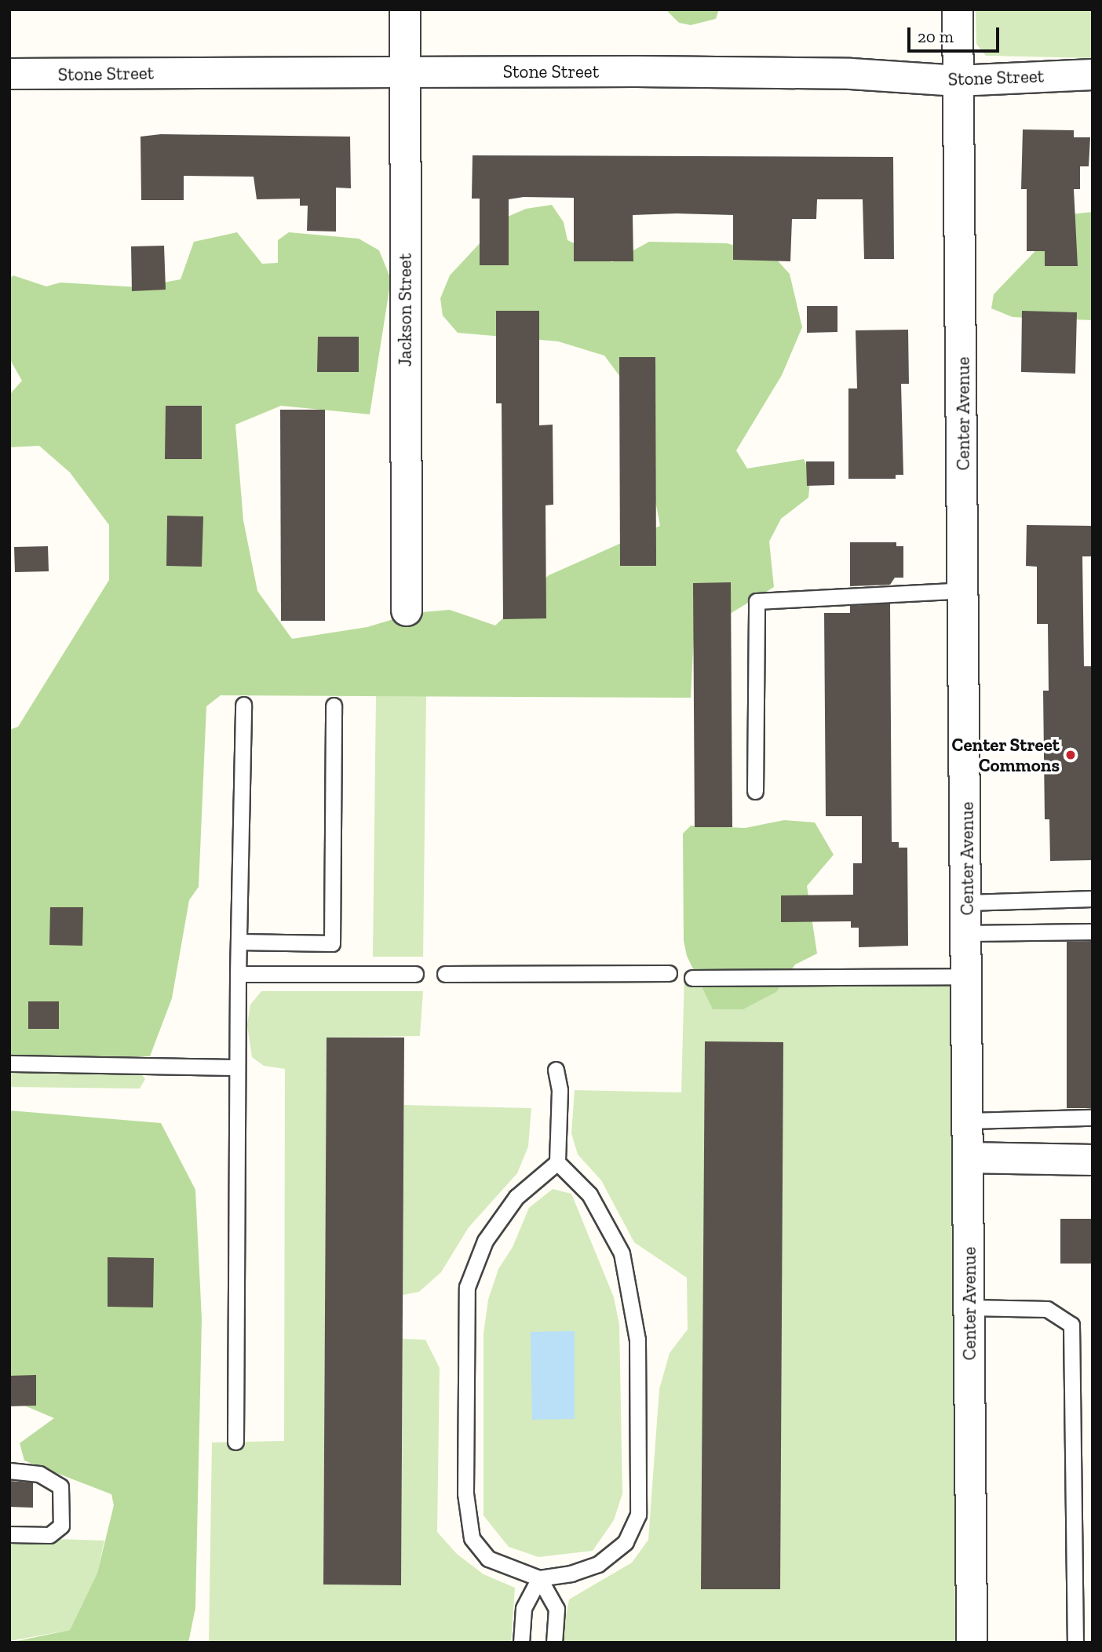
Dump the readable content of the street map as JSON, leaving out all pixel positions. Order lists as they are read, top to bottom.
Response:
{
  "streets": {
    "street": ["Stone Street", "Jackson Street", "Center Avenue"]
  },
  "crossings": [
    ["Stone Street", "Jackson Street"],
    ["Stone Street", "Center Avenue"]
  ],
  "places": ["Center Street Commons"],
  "scale_bar": "20 m"
}
